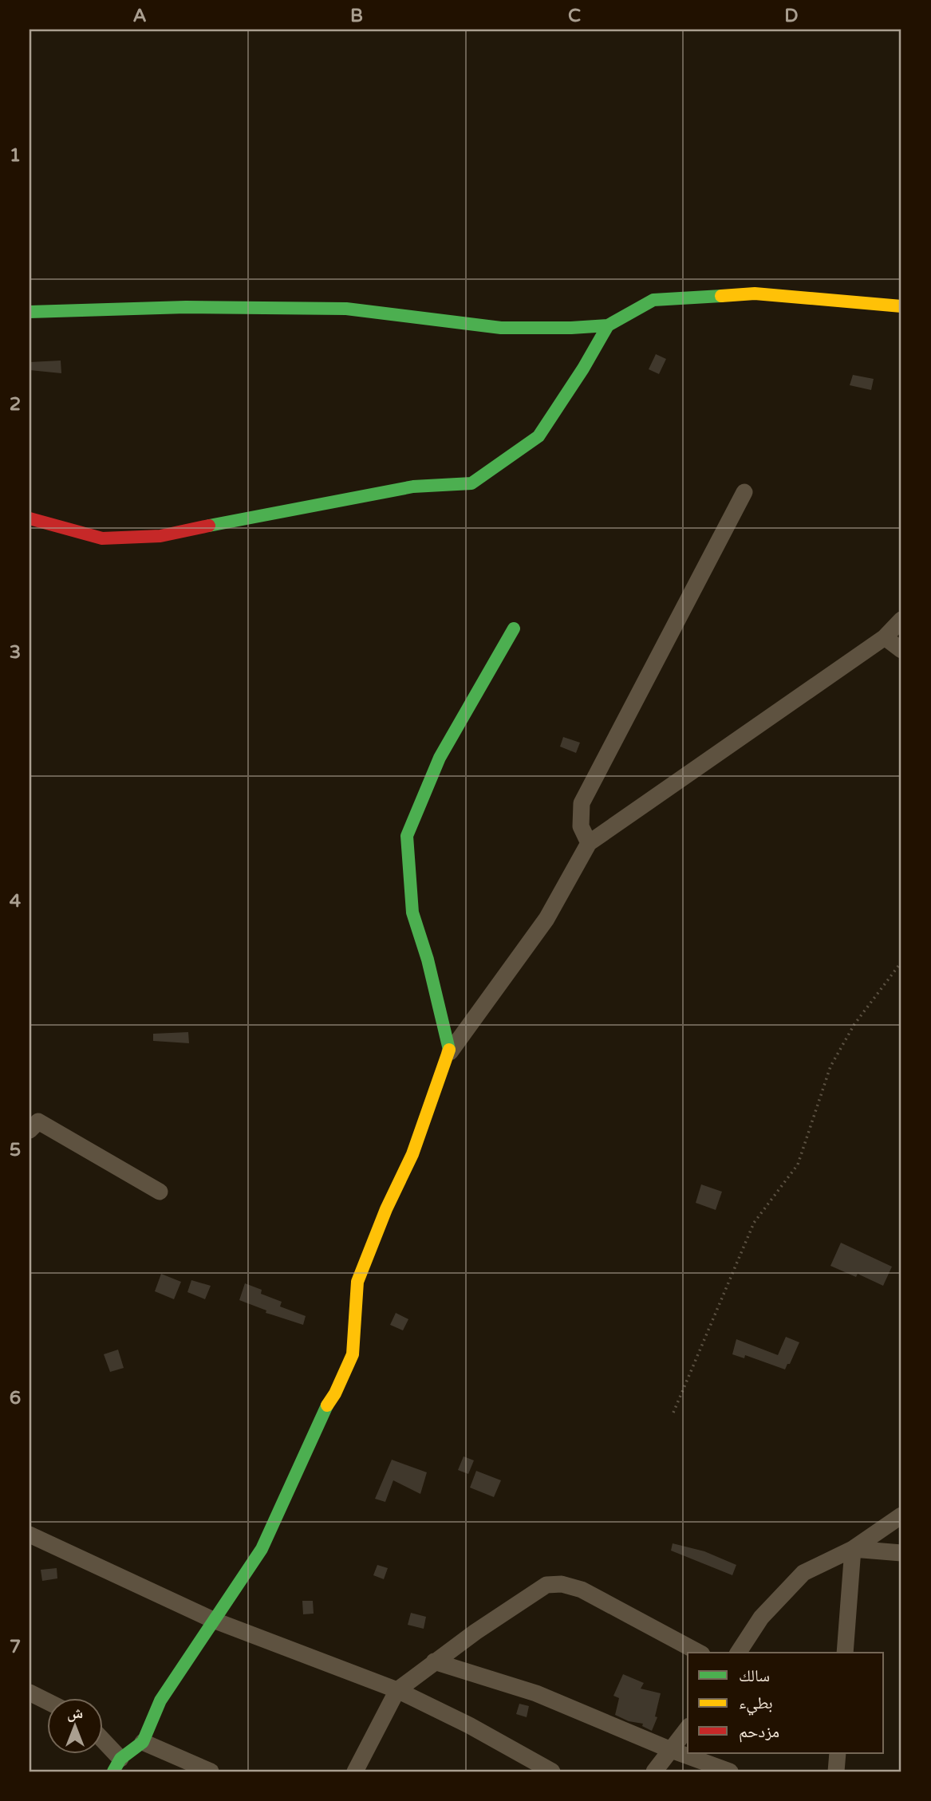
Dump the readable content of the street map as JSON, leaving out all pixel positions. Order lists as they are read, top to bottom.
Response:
{
  "legend": ["سالك", "بطيء", "مزدحم"],
  "north": "top",
  "grid": {
    "columns": [
      "A",
      "B",
      "C",
      "D"
    ],
    "rows": [
      "1",
      "2",
      "3",
      "4",
      "5",
      "6",
      "7"
    ]
  }
}
